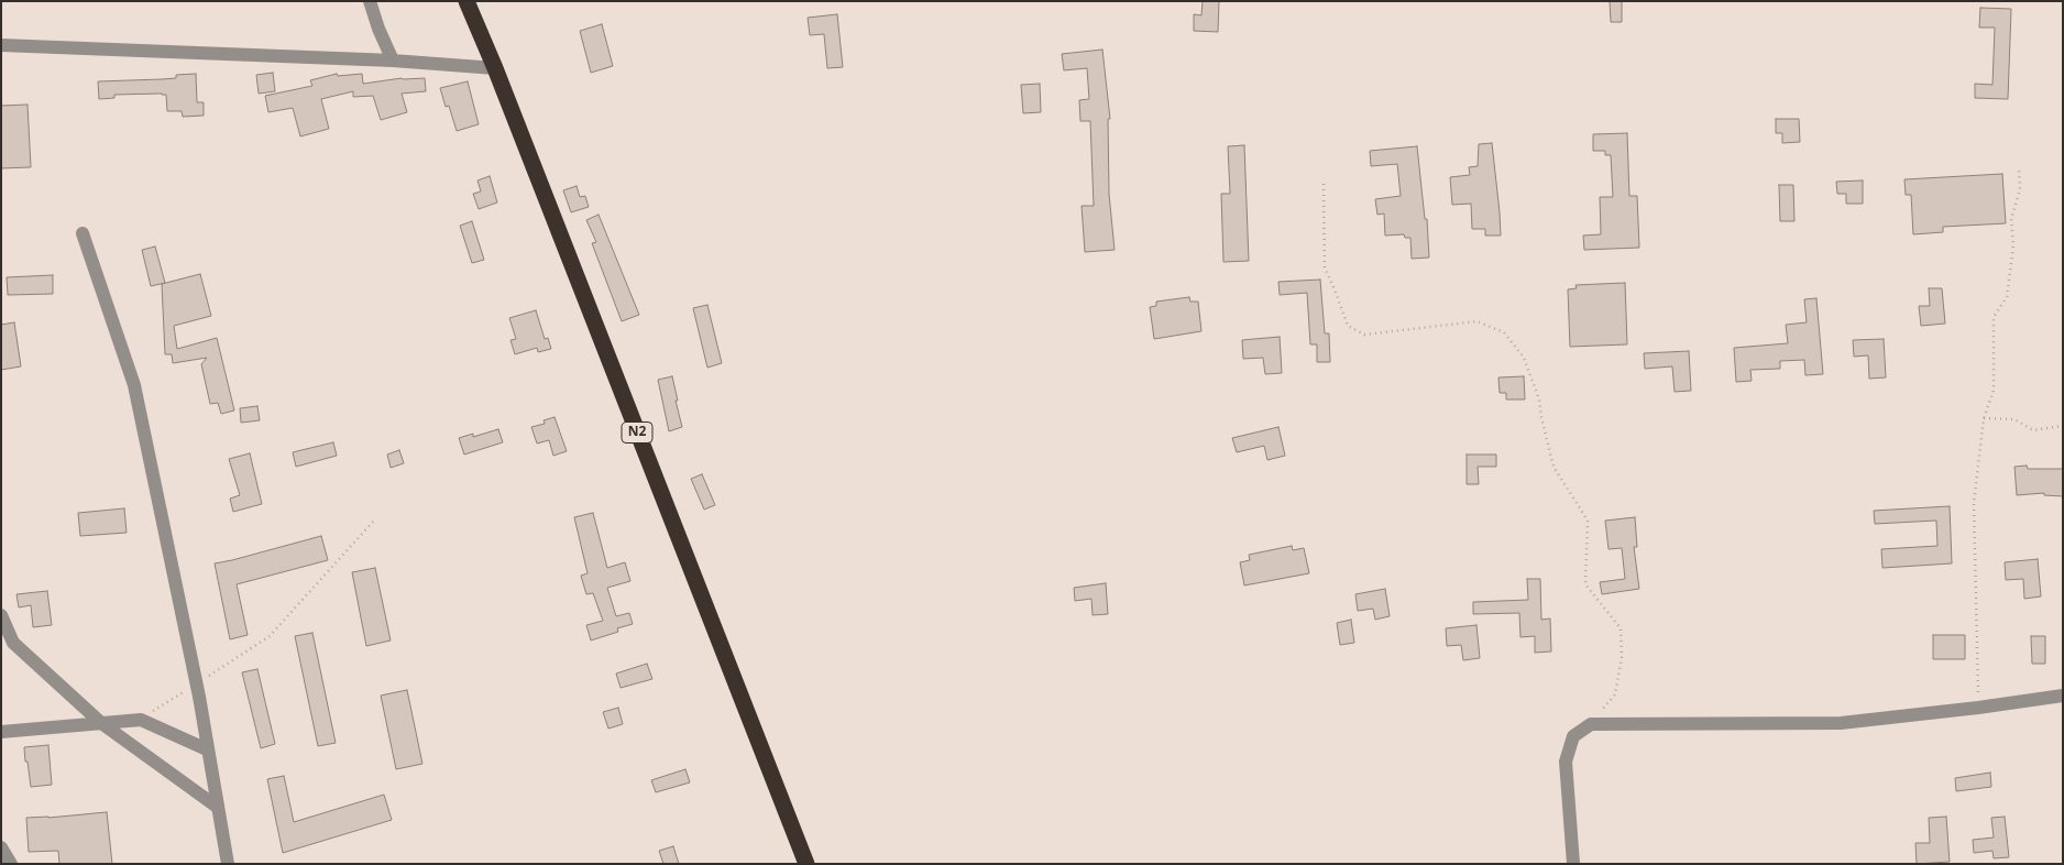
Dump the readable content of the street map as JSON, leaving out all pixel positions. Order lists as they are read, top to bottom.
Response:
{
  "streets": {
    "highway": ["N2"]
  }
}
